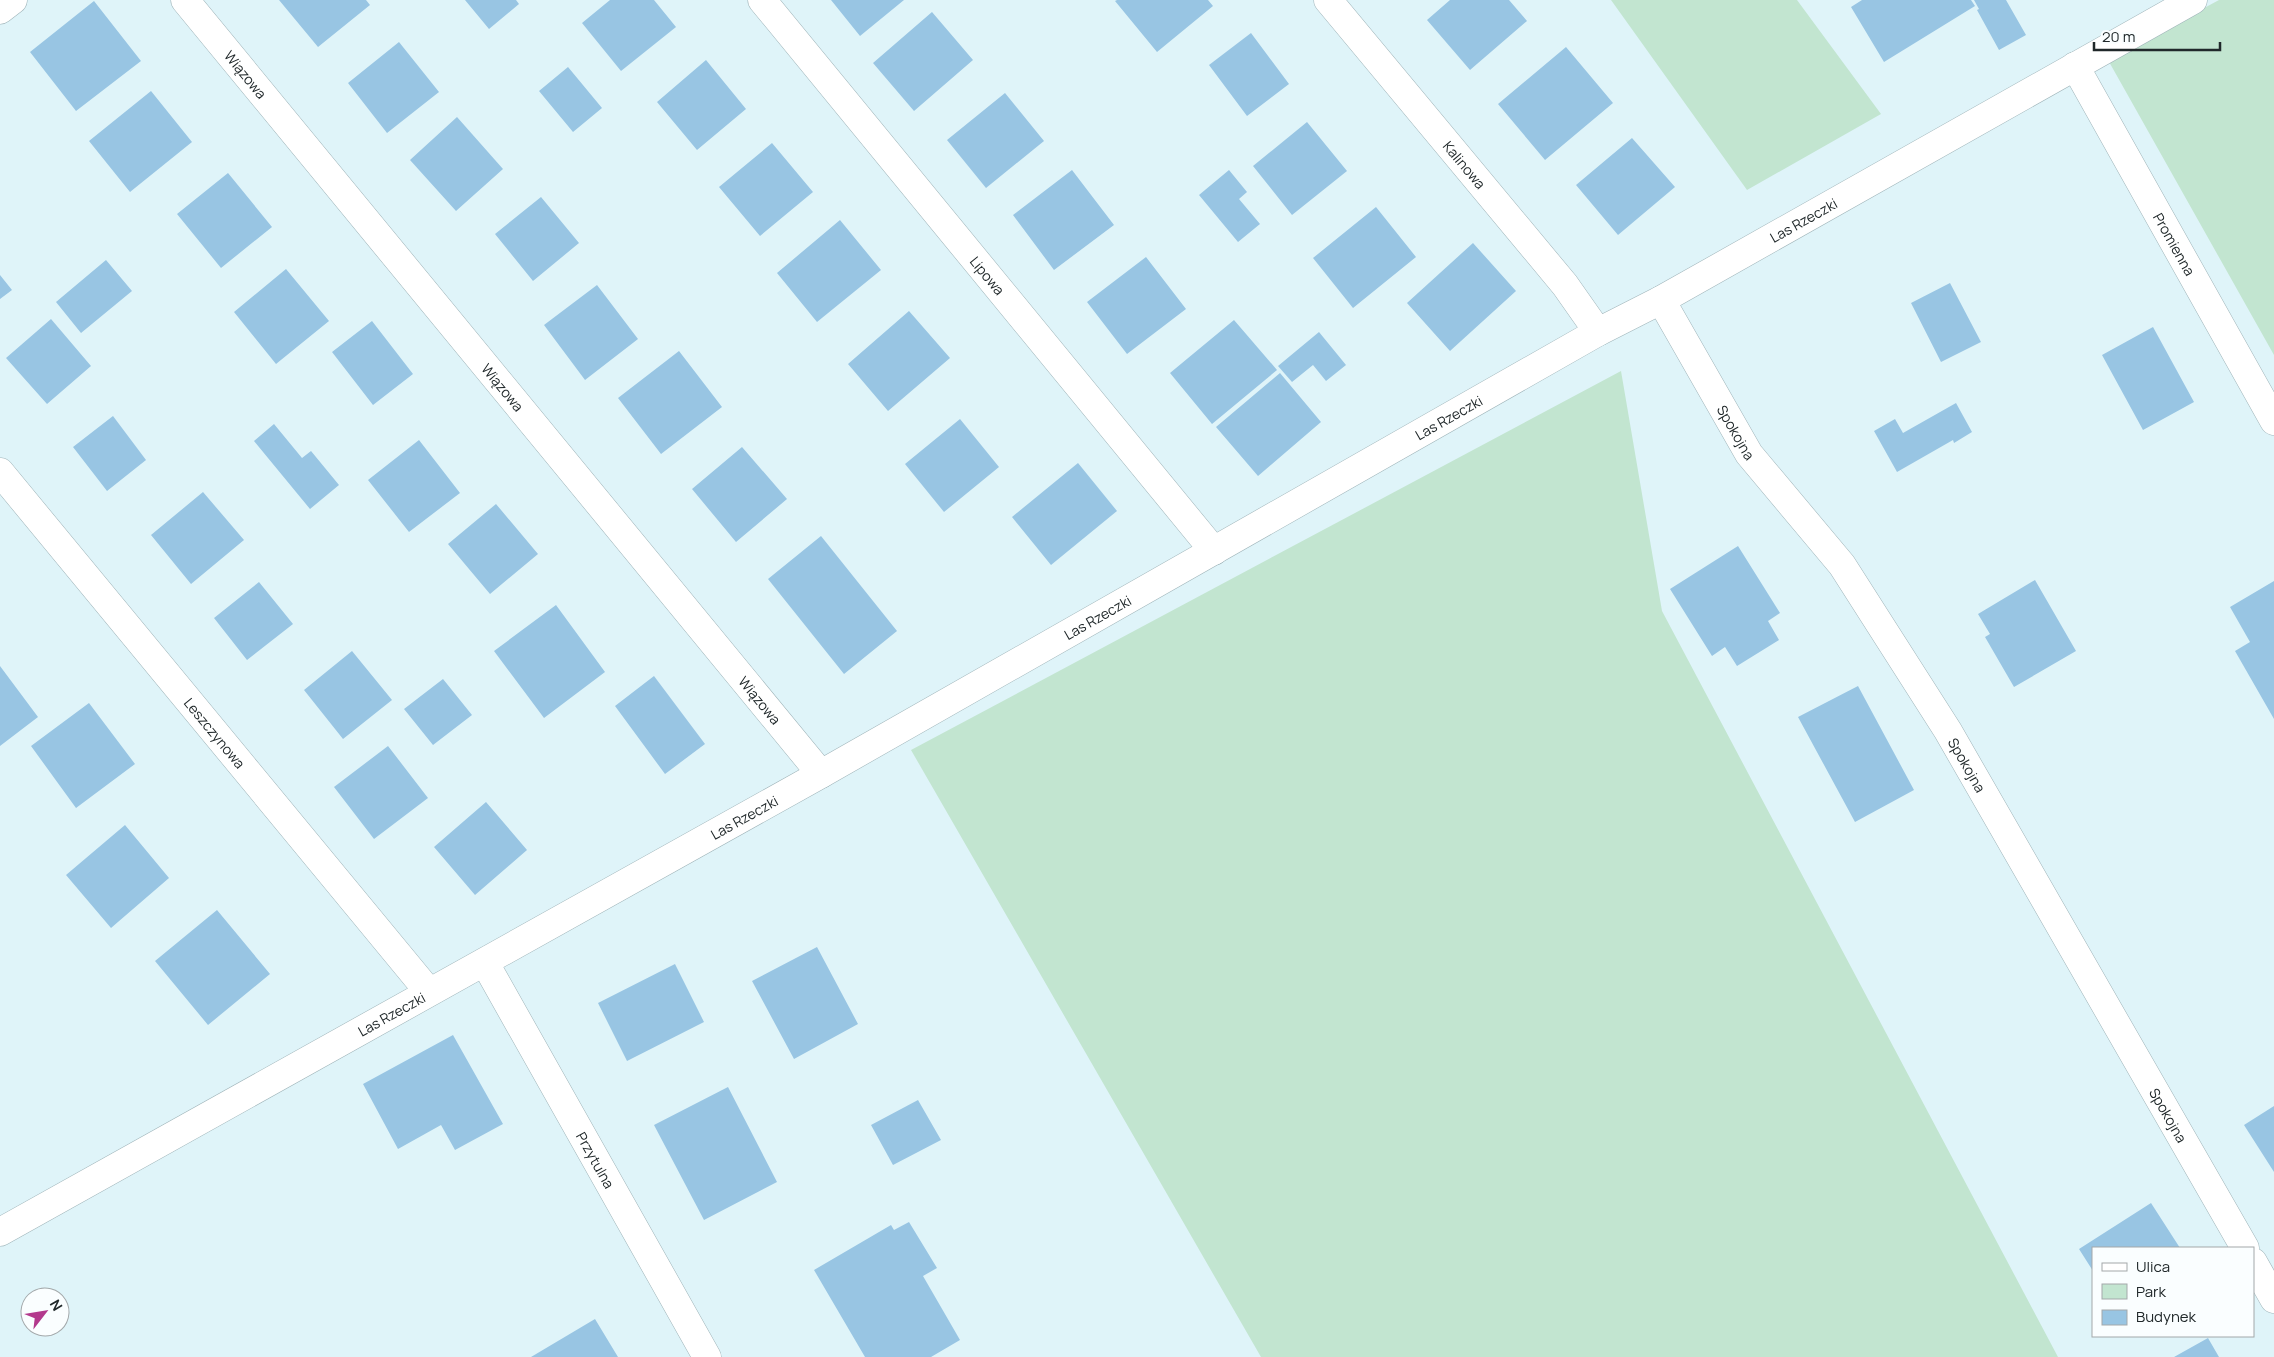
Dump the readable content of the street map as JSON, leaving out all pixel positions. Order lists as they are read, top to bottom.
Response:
{
  "streets": {
    "street": [
      "Wiązowa",
      "Kalinowa",
      "Las Rzeczki",
      "Promienna",
      "Lipowa",
      "Spokojna",
      "Leszczynowa",
      "Przytulna"
    ]
  },
  "crossings": [
    ["Wiązowa", "Las Rzeczki"],
    ["Kalinowa", "Las Rzeczki"],
    ["Las Rzeczki", "Promienna"],
    ["Las Rzeczki", "Lipowa"],
    ["Las Rzeczki", "Spokojna"],
    ["Las Rzeczki", "Leszczynowa"],
    ["Las Rzeczki", "Przytulna"]
  ],
  "legend": ["Ulica", "Park", "Budynek"],
  "scale_bar": "20 m",
  "north": "top right"
}
